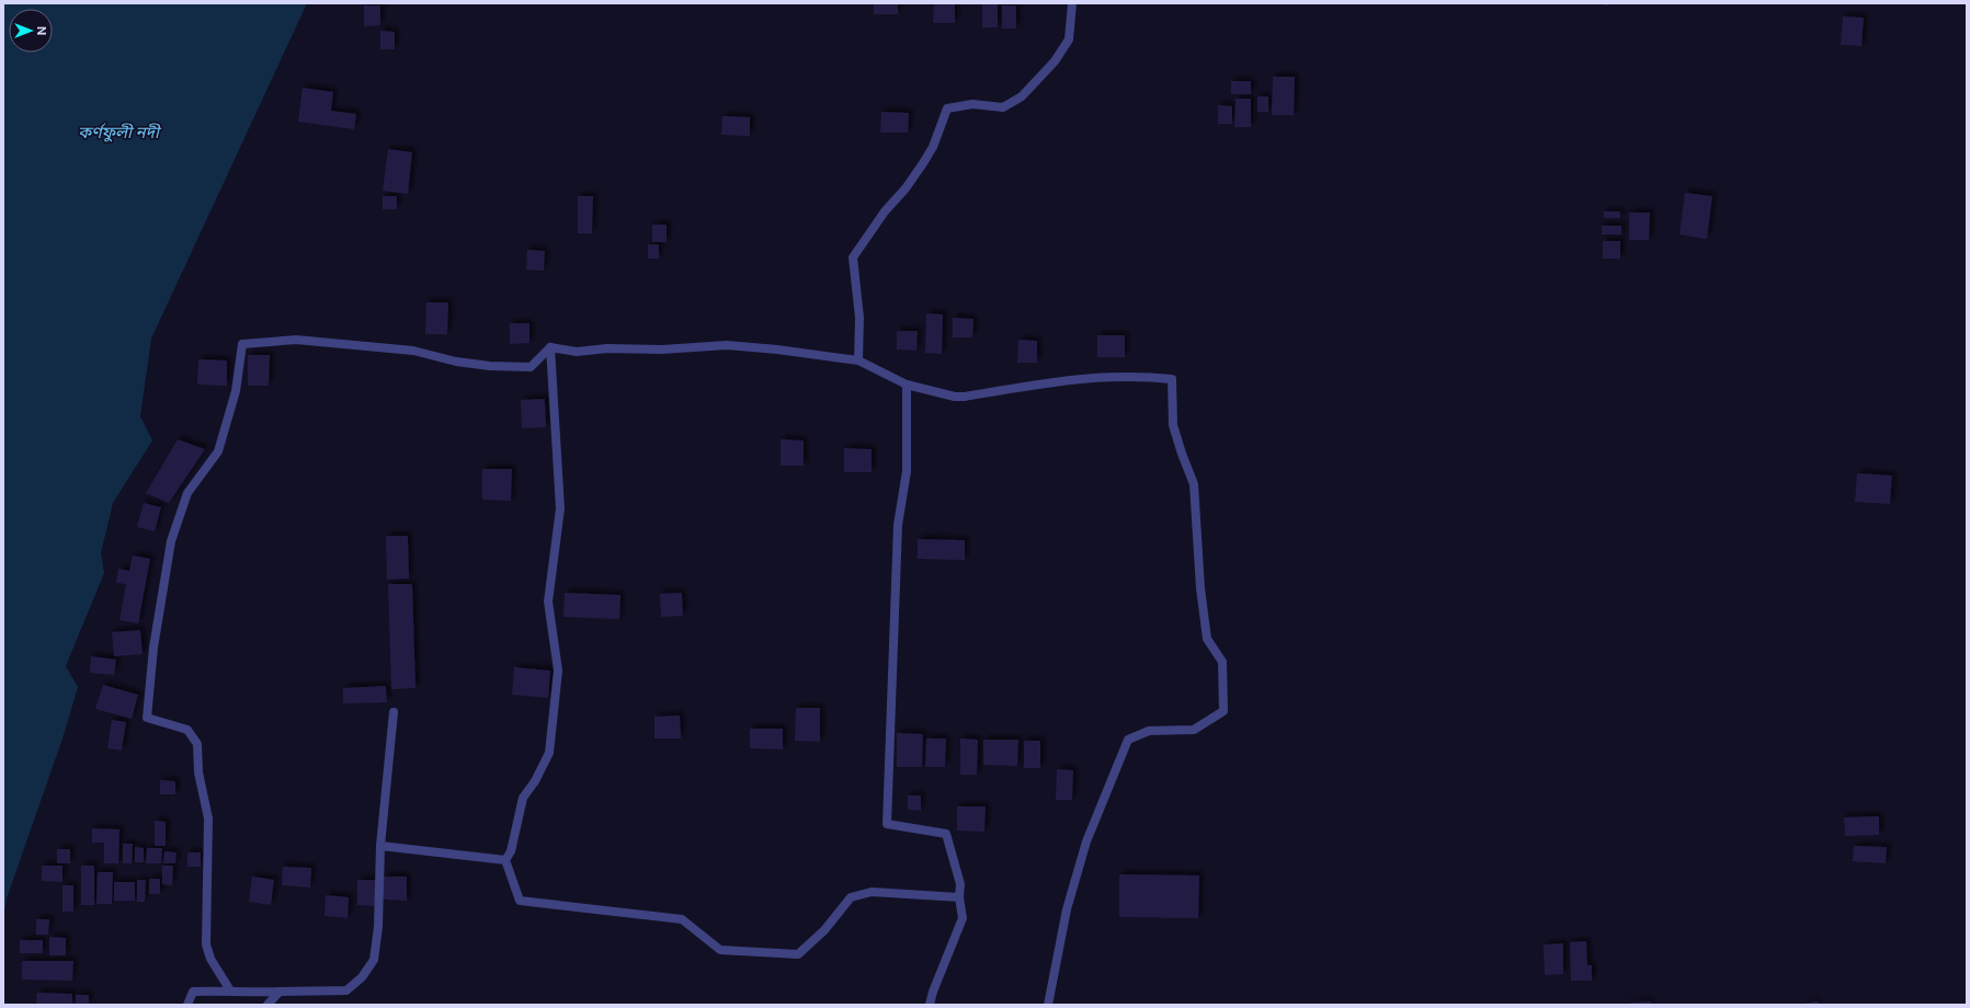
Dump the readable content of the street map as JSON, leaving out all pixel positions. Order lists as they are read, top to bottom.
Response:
{
  "water": ["কর্ণফুলী নদী"],
  "north": "right"
}
